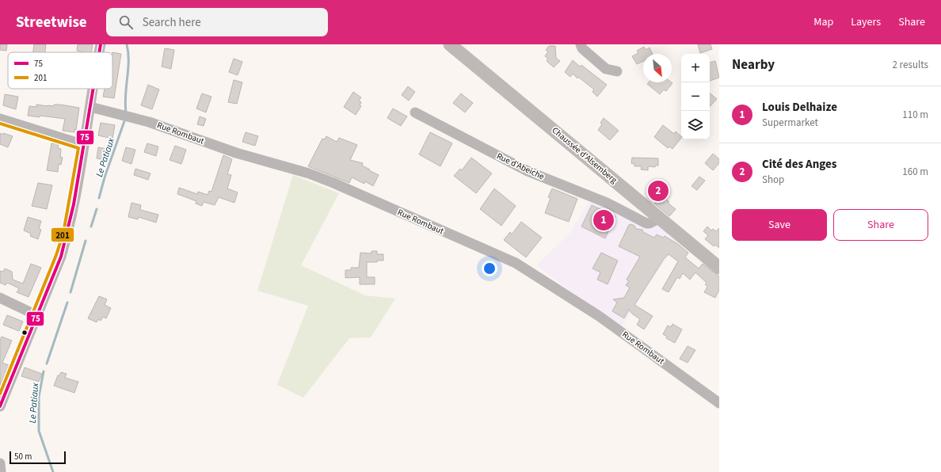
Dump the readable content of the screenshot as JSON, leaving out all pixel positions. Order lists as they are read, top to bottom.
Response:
{
  "streets": {
    "main road": ["Chaussée d'Alsemberg"],
    "street": ["Rue Rombaut", "Rue d'Abeiche"]
  },
  "crossings": [
    ["Chaussée d'Alsemberg", "Rue d'Abeiche"]
  ],
  "water": ["Le Patiaux"],
  "lines": ["transit line 75", "transit line 201"],
  "legend": ["75", "201"],
  "scale_bar": "50 m",
  "north": "bottom right",
  "page": {
    "header": "Streetwise",
    "search": "Search here",
    "nav": ["Map", "Layers", "Share"],
    "heading": ["Nearby", "2 results"],
    "map_buttons": ["+", "−"],
    "list": [
      {
        "mark": "1",
        "name": "Louis Delhaize",
        "note": "Supermarket",
        "value": "110 m"
      },
      {
        "mark": "2",
        "name": "Cité des Anges",
        "note": "Shop",
        "value": "160 m"
      }
    ],
    "pins": ["2", "1"],
    "buttons": ["Save", "Share"],
    "scale": "50 m"
  }
}
